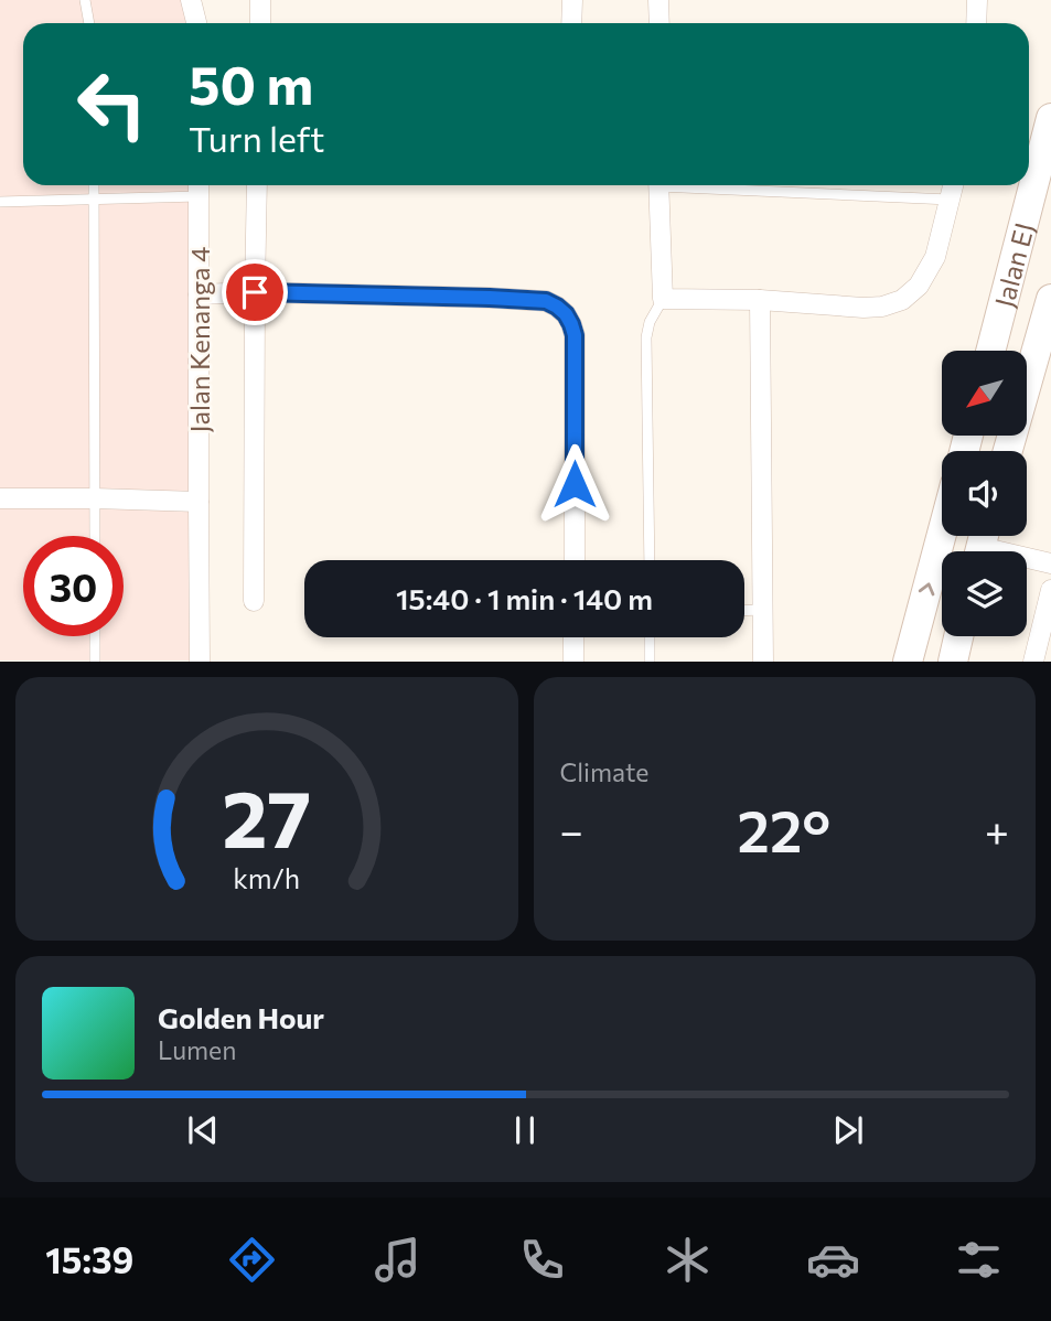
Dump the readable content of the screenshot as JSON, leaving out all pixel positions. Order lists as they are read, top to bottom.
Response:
{
  "streets": {
    "main road": ["Jalan EJ"],
    "street": ["Jalan Kenanga 4"]
  },
  "north": "bottom left",
  "page": {
    "turn": ["50 m", "Turn left"],
    "limit": "30",
    "trip": "15:40 · 1 min · 140 m",
    "tile": "Climate",
    "heat": ["−", "22°", "+"],
    "song": ["Golden Hour", "Lumen"],
    "tabs": "15:39",
    "gauge": ["27", "km/h"]
  }
}
